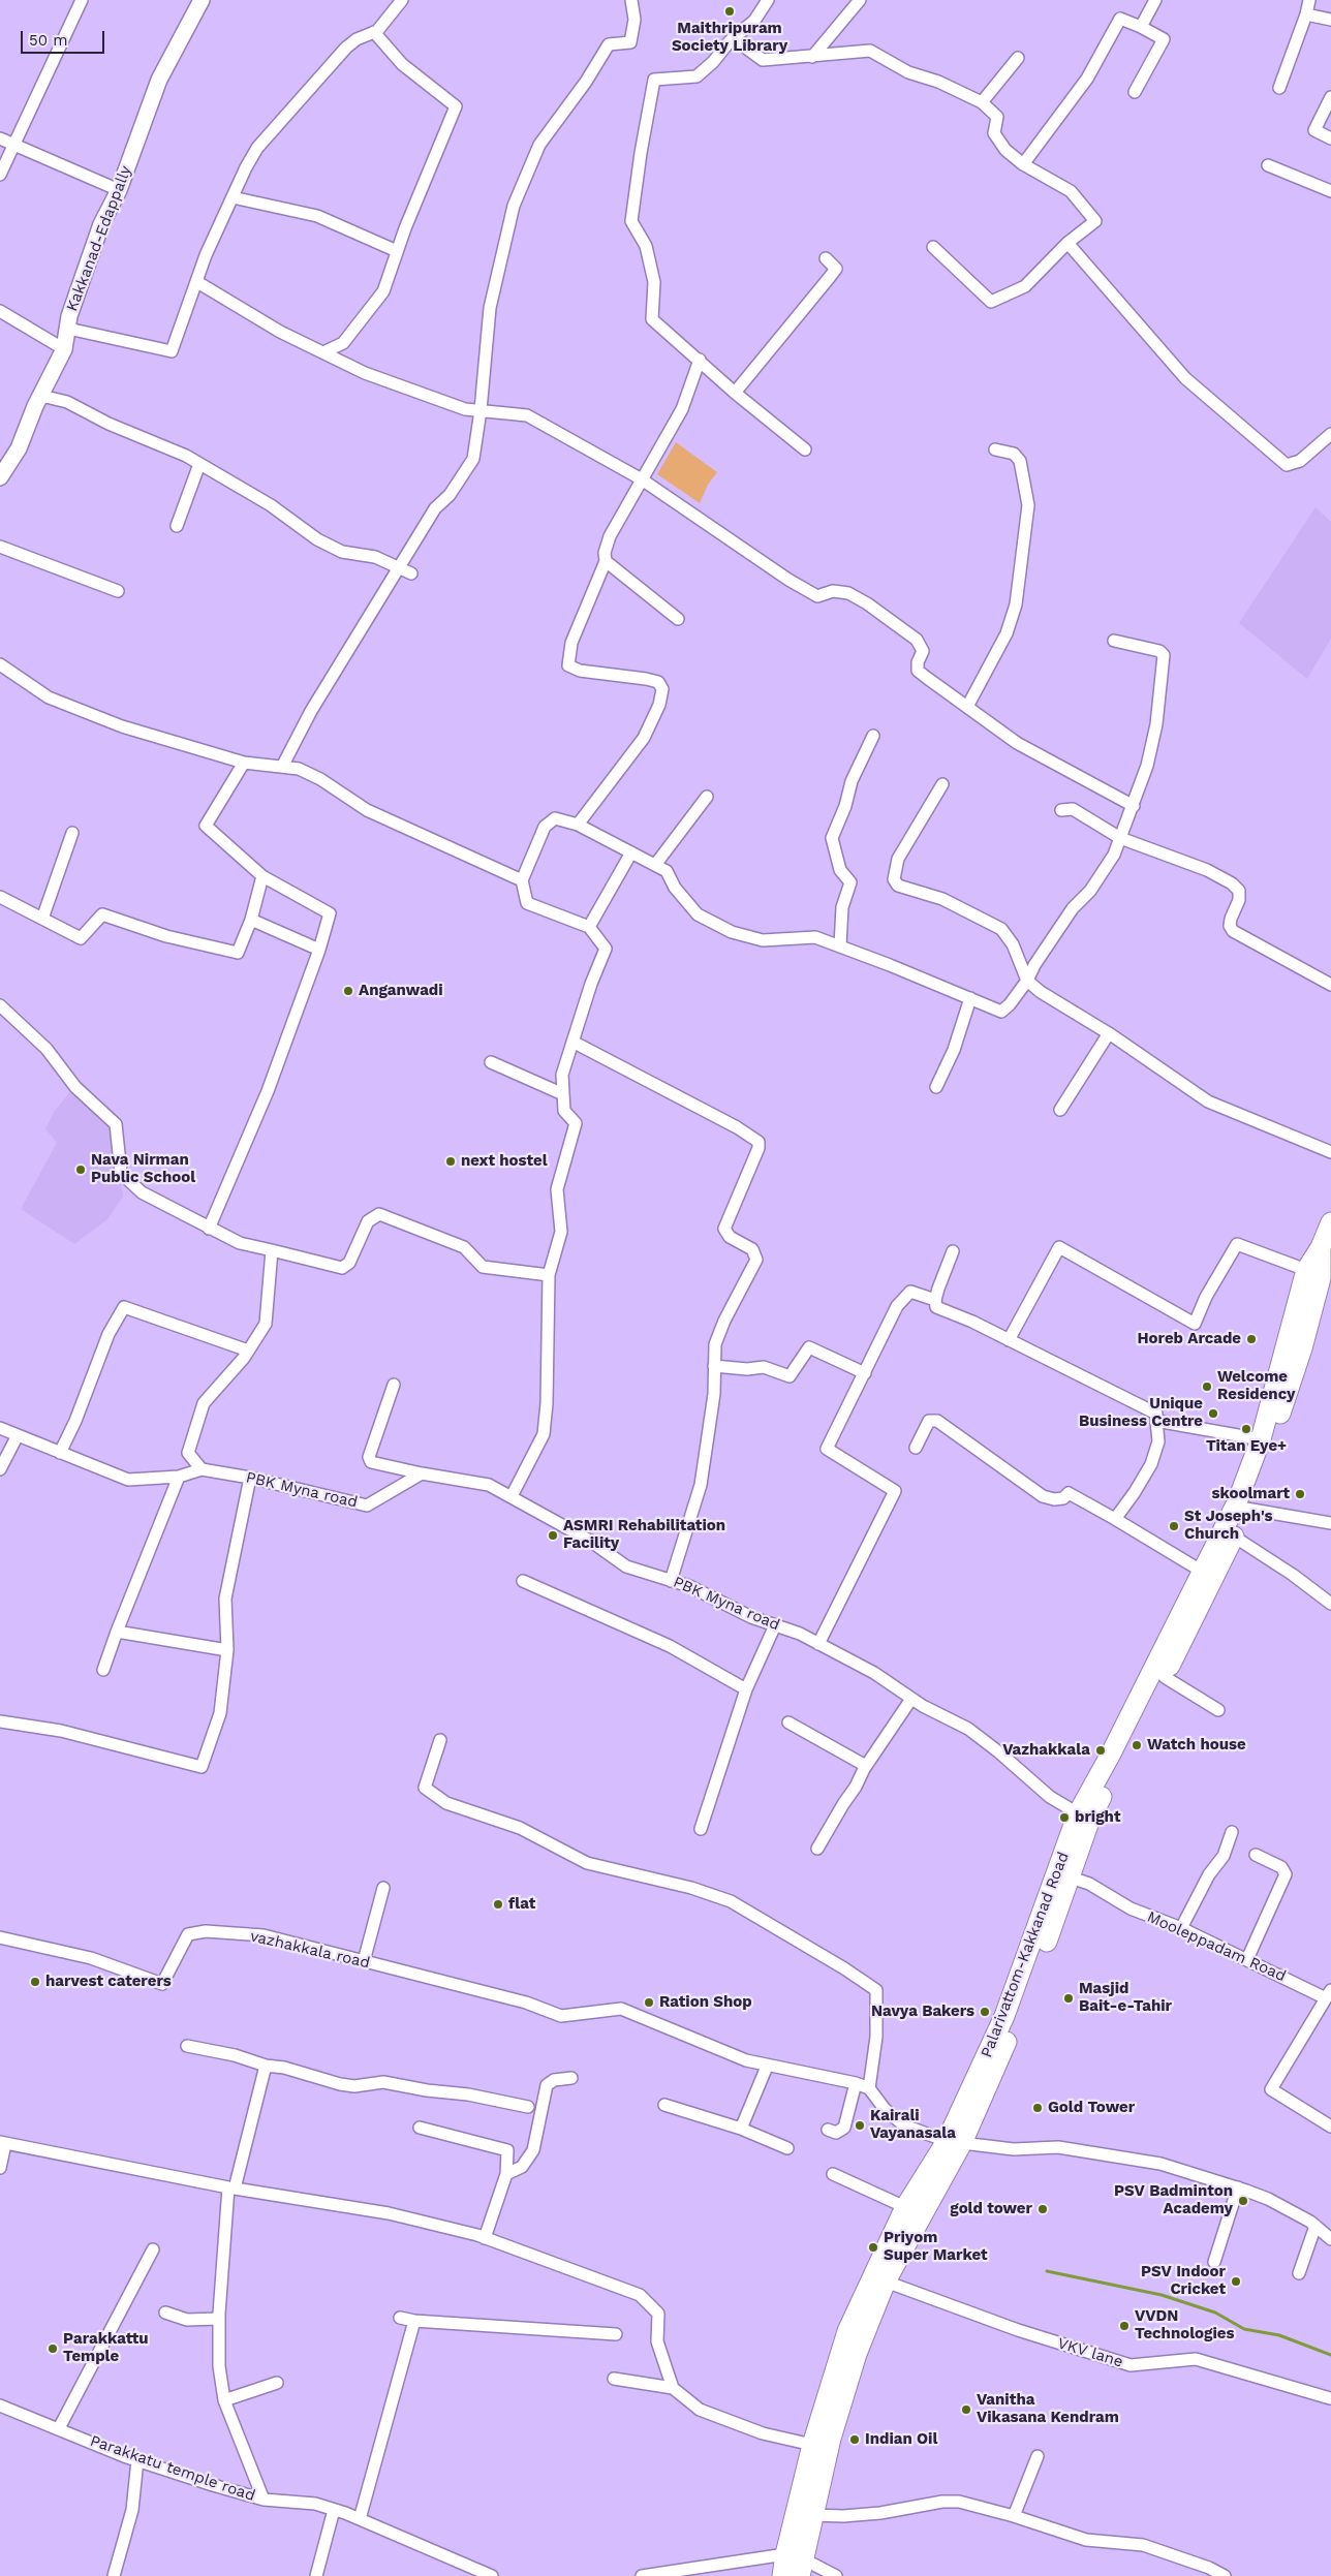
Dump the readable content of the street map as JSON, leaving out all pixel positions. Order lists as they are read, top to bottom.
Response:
{
  "streets": {
    "main road": ["Palarivattom-Kakkanad Road"],
    "street": [
      "Kakkanad-Edappally",
      "PBK Myna road",
      "Mooleppadam Road",
      "vazhakkala road",
      "VKV lane",
      "Parakkatu temple road"
    ]
  },
  "crossings": [
    ["PBK Myna road", "Palarivattom-Kakkanad Road"]
  ],
  "places": [
    "Maithripuram Society Library",
    "Anganwadi",
    "next hostel",
    "Nava Nirman Public School",
    "Horeb Arcade",
    "Welcome Residency",
    "Unique Business Centre",
    "Titan Eye+",
    "skoolmart",
    "St Joseph's Church",
    "ASMRI Rehabilitation Facility",
    "Watch house",
    "Vazhakkala",
    "bright",
    "flat",
    "harvest caterers",
    "Masjid Bait-e-Tahir",
    "Ration Shop",
    "Navya Bakers",
    "Gold Tower",
    "Kairali Vayanasala",
    "PSV Badminton Academy",
    "gold tower",
    "Priyom Super Market",
    "PSV Indoor Cricket",
    "VVDN Technologies",
    "Parakkattu Temple",
    "Vanitha Vikasana Kendram",
    "Indian Oil"
  ],
  "scale_bar": "50 m"
}
